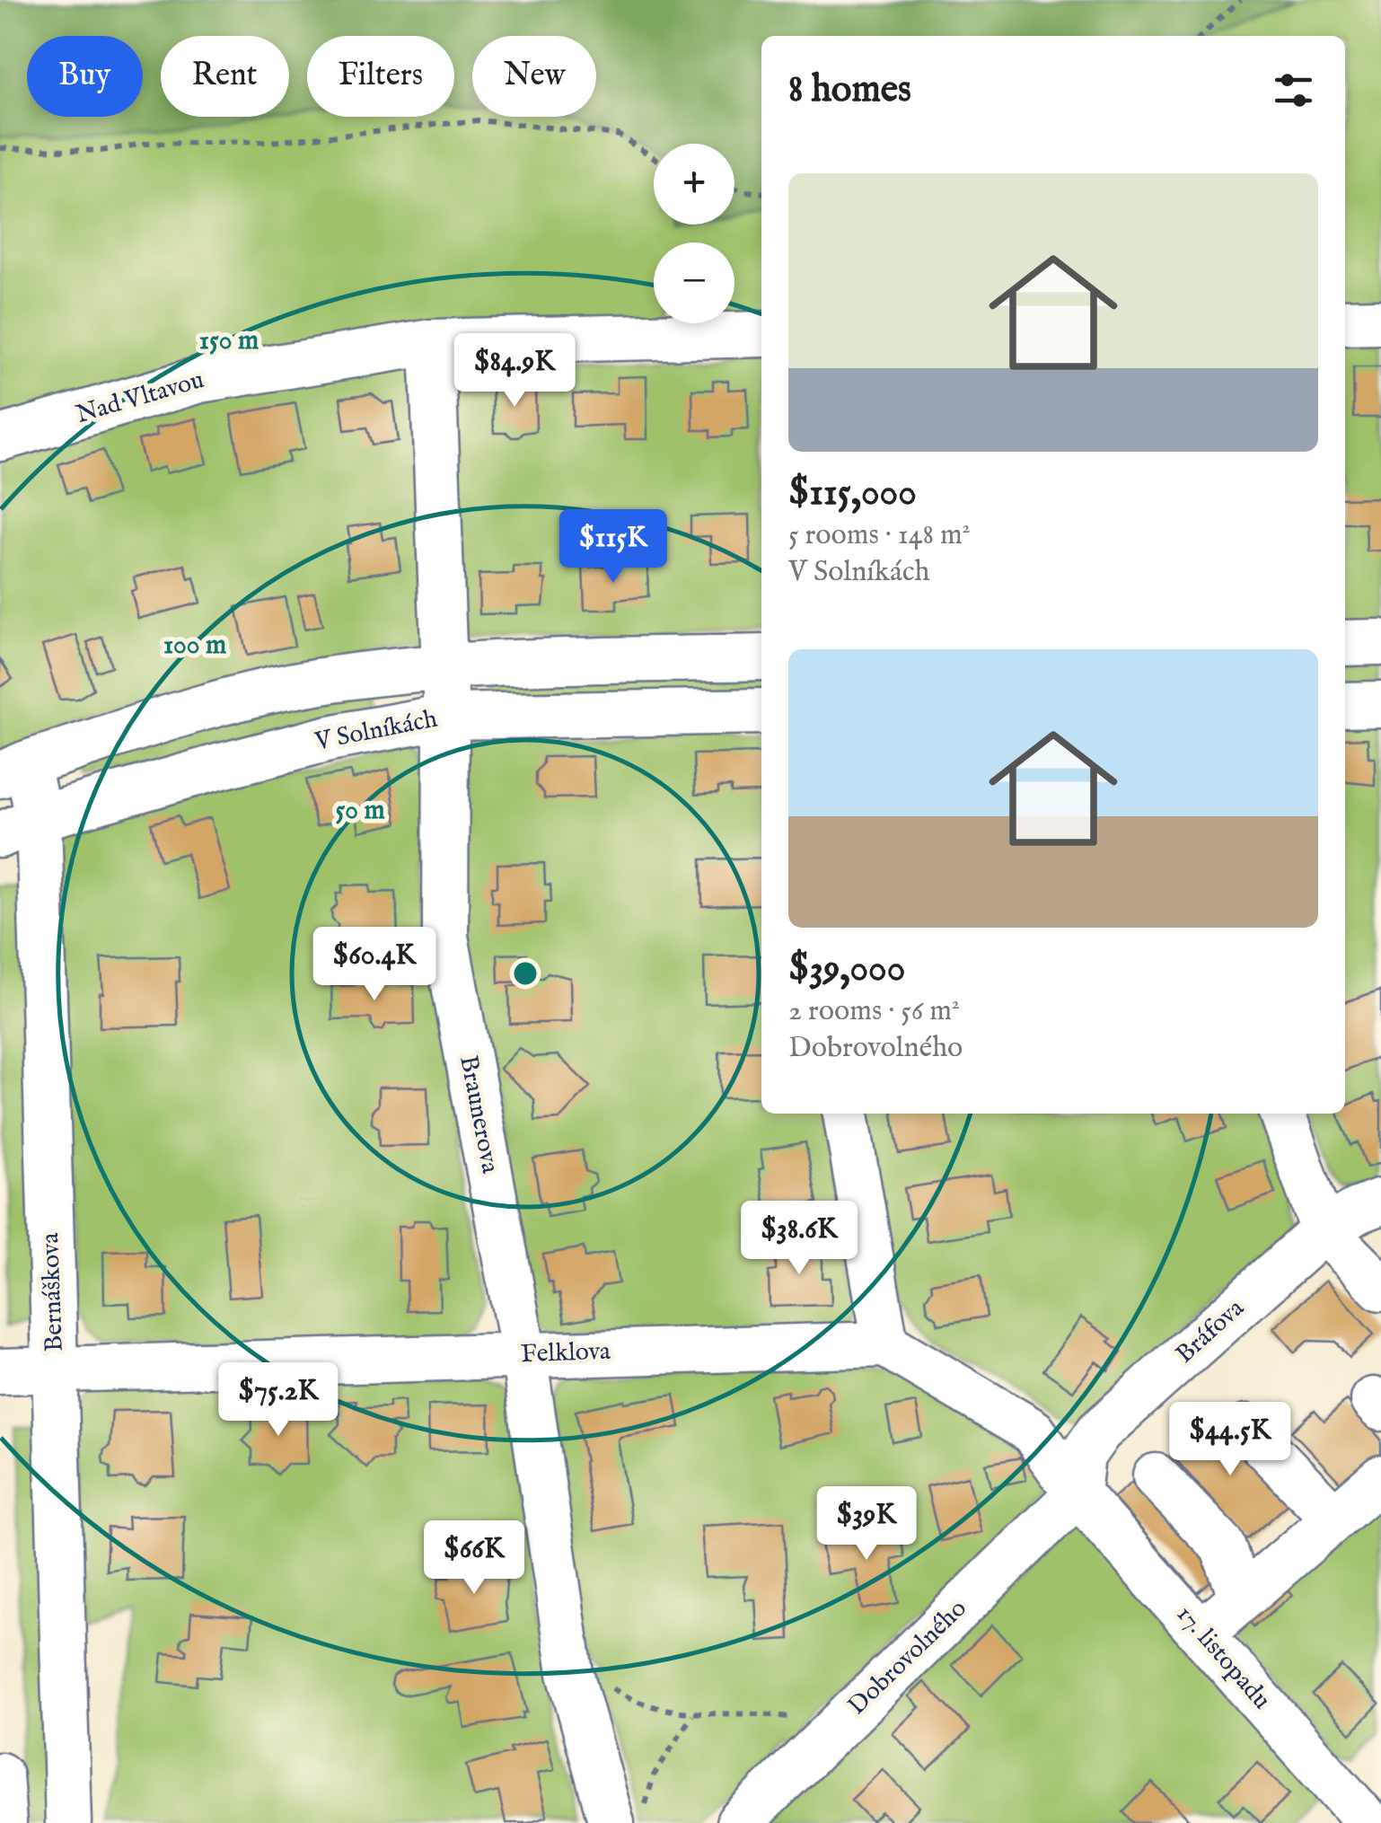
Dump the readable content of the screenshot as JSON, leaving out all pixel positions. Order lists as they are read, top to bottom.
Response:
{
  "streets": {
    "street": [
      "Nad Vltavou",
      "V Solníkách",
      "Braunerova",
      "Bernáškova",
      "Bráfova",
      "Felklova",
      "Dobrovolného",
      "17. listopadu"
    ]
  },
  "crossings": [
    ["Nad Vltavou", "Braunerova"],
    ["V Solníkách", "Braunerova"],
    ["V Solníkách", "Bernáškova"],
    ["Braunerova", "Felklova"],
    ["Bernáškova", "Felklova"],
    ["Bráfova", "Dobrovolného"],
    ["Bráfova", "17. listopadu"],
    ["Dobrovolného", "17. listopadu"]
  ],
  "page": {
    "chip": [
      "Buy",
      "Rent",
      "Filters",
      "New"
    ],
    "heading": "8 homes",
    "map_buttons": ["+", "−"],
    "list": [
      {
        "name": "$115,000",
        "note": "5 rooms · 148 m² · V Solníkách"
      },
      {
        "name": "$39,000",
        "note": "2 rooms · 56 m² · Dobrovolného"
      }
    ],
    "price": [
      "$84.9K",
      "$115K",
      "$60.4K",
      "$38.6K",
      "$75.2K",
      "$44.5K",
      "$39K",
      "$66K"
    ]
  },
  "rings": ["150 m", "100 m", "50 m"]
}
